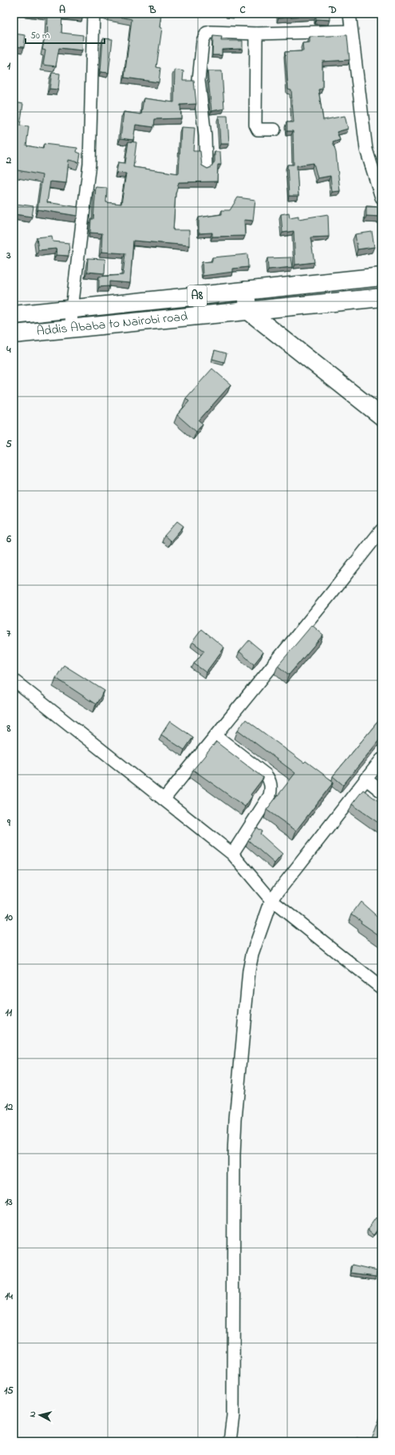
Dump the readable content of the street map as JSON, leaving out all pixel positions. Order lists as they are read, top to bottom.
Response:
{
  "streets": {
    "highway": ["A8", "Addis Ababa to Nairobi road"]
  },
  "scale_bar": "50 m",
  "north": "left",
  "grid": {
    "columns": [
      "A",
      "B",
      "C",
      "D"
    ],
    "rows": [
      "1",
      "2",
      "3",
      "4",
      "5",
      "6",
      "7",
      "8",
      "9",
      "10",
      "11",
      "12",
      "13",
      "14",
      "15"
    ]
  }
}
